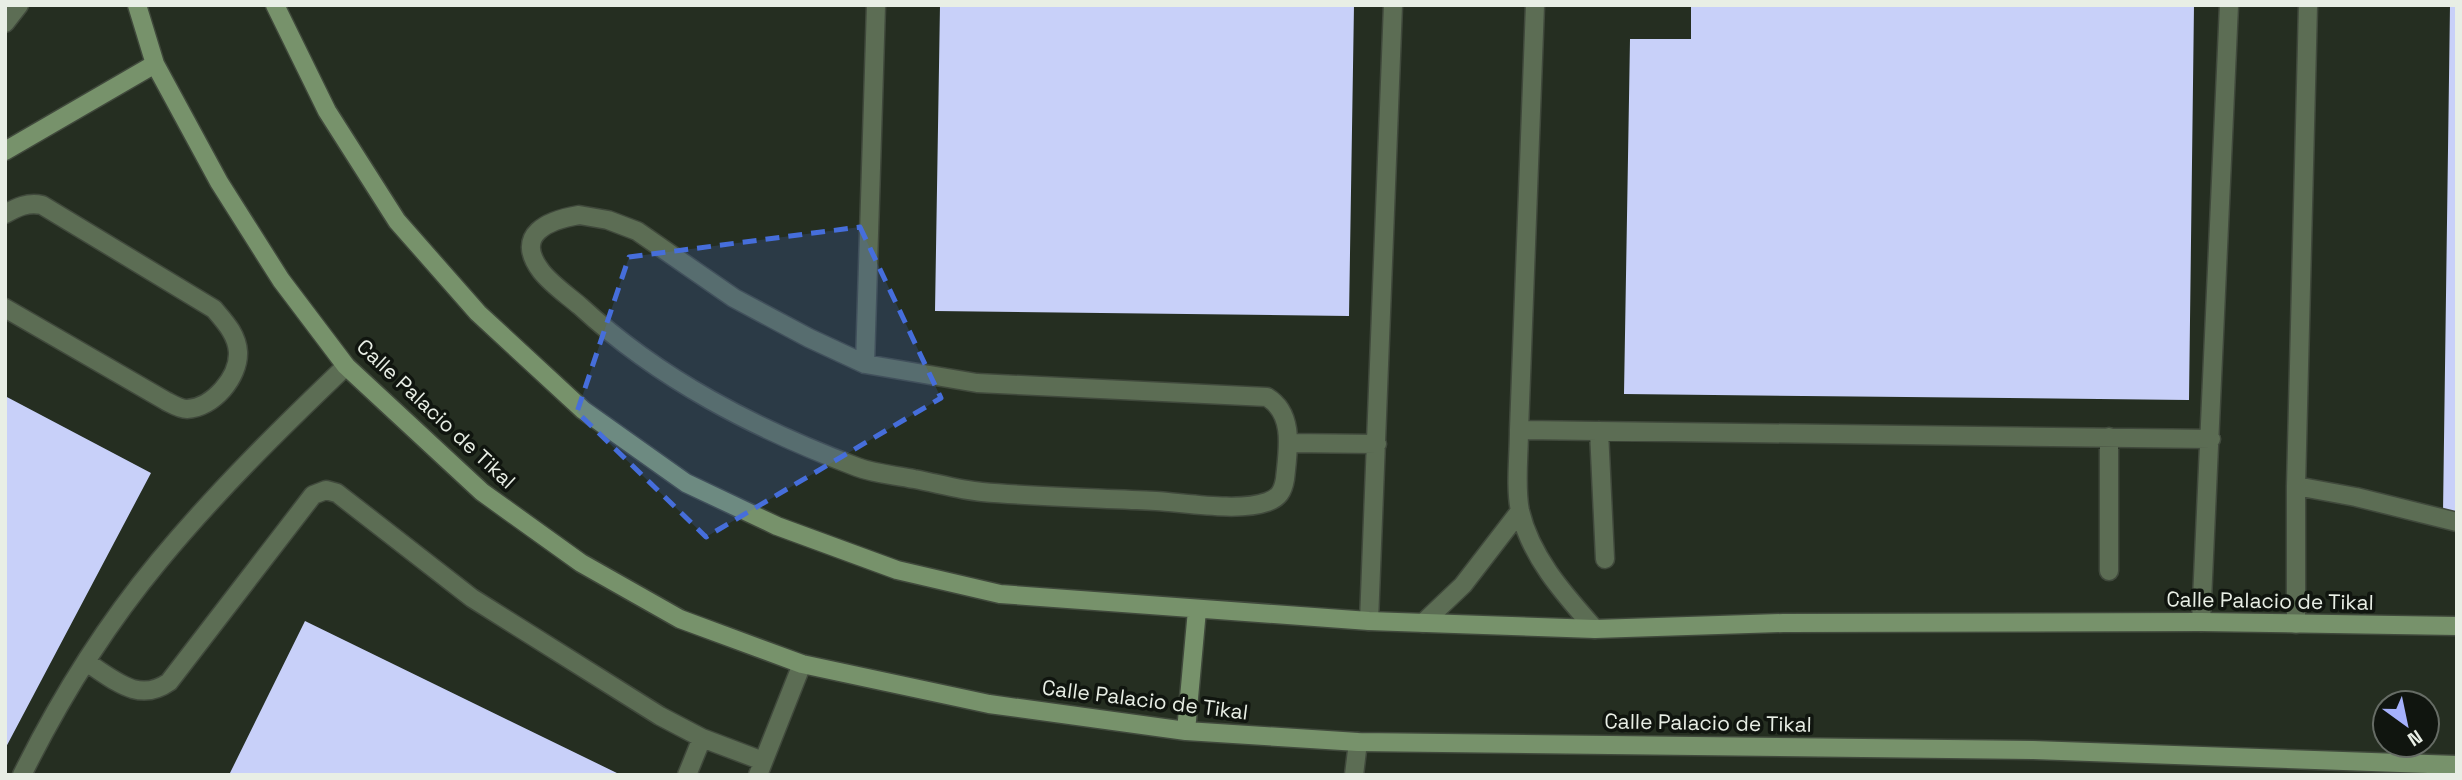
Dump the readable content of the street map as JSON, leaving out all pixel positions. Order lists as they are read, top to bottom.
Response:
{
  "streets": {
    "street": ["Calle Palacio de Tikal"]
  },
  "north": "bottom right"
}
